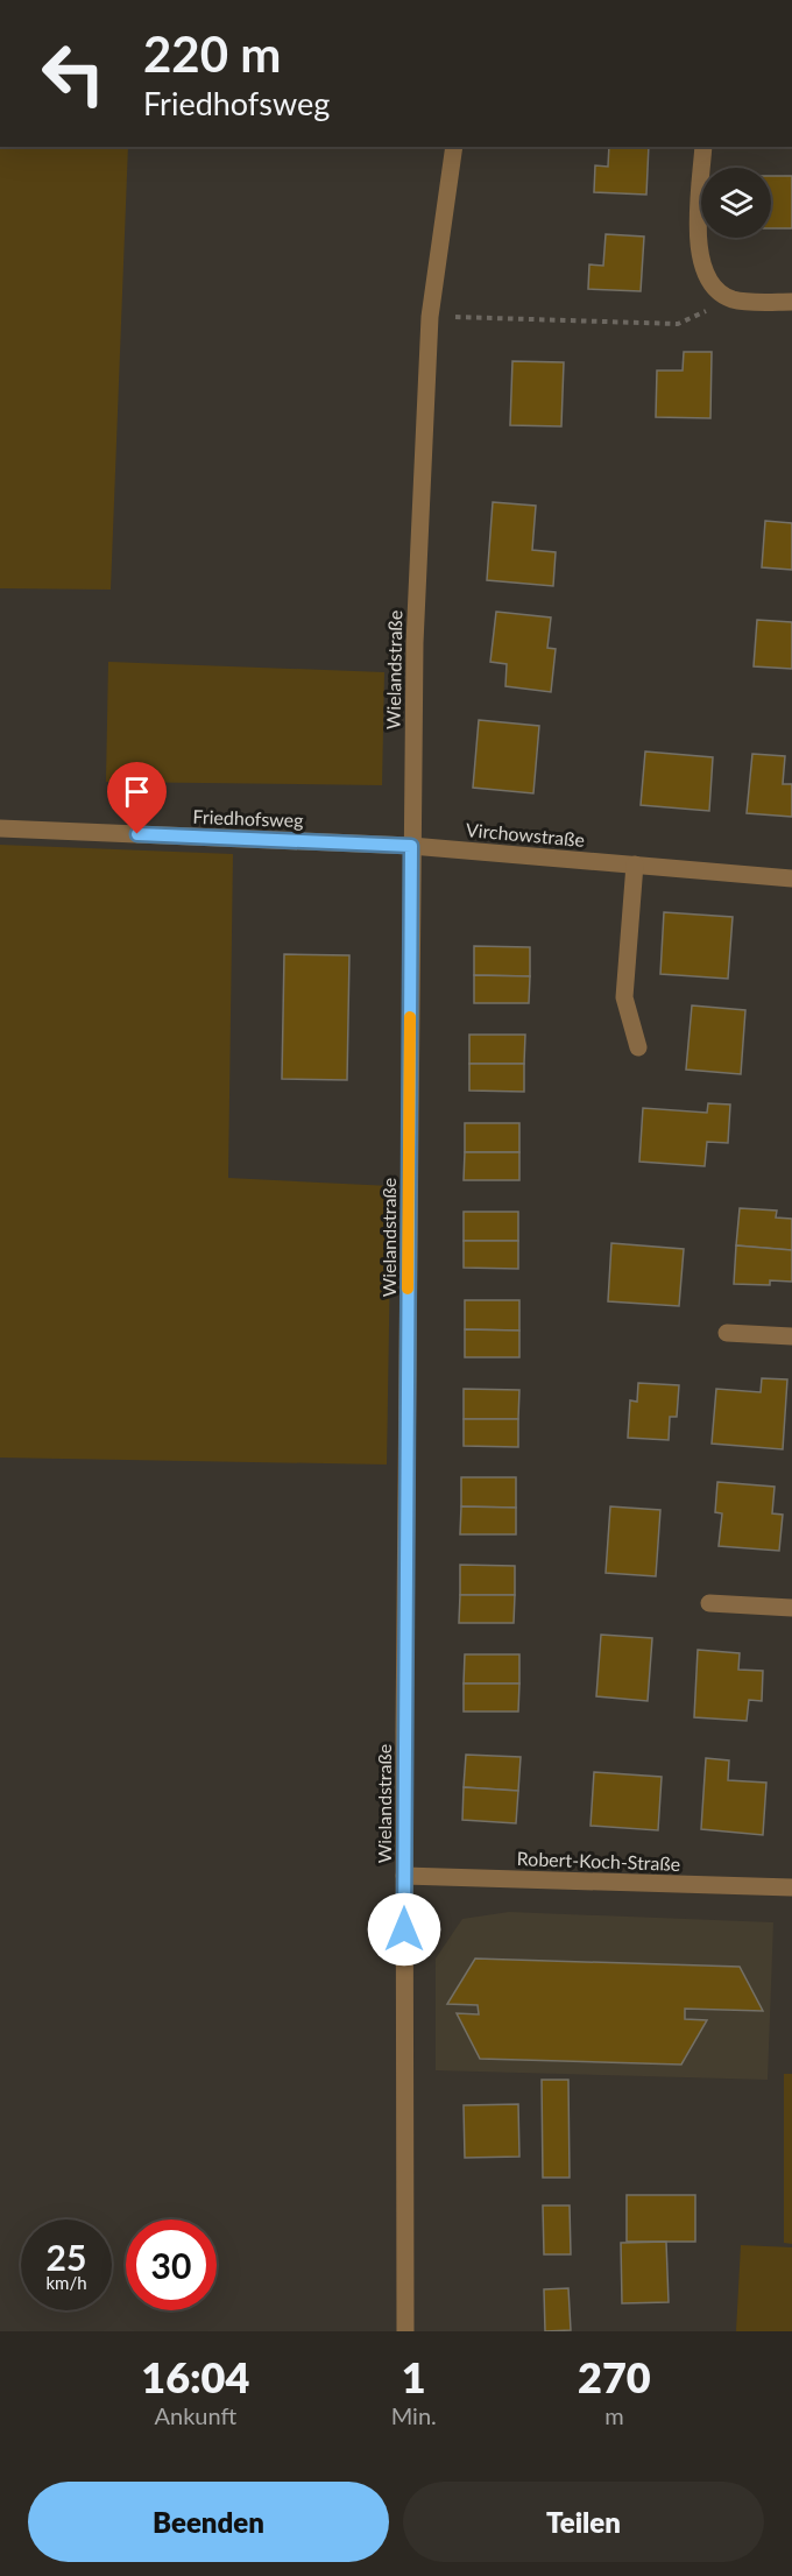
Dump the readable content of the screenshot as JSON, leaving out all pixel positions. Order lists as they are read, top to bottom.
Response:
{
  "streets": {
    "street": [
      "Wielandstraße",
      "Friedhofsweg",
      "Virchowstraße",
      "Robert-Koch-Straße"
    ]
  },
  "crossings": [
    ["Wielandstraße", "Friedhofsweg"],
    ["Wielandstraße", "Virchowstraße"],
    ["Wielandstraße", "Robert-Koch-Straße"],
    ["Friedhofsweg", "Virchowstraße"]
  ],
  "page": {
    "turn": ["220 m", "Friedhofsweg"],
    "speed": "25 km/h",
    "limit": "30",
    "eta": [
      "16:04",
      "Ankunft",
      "1",
      "Min.",
      "270",
      "m"
    ],
    "buttons": ["Beenden", "Teilen"]
  }
}
